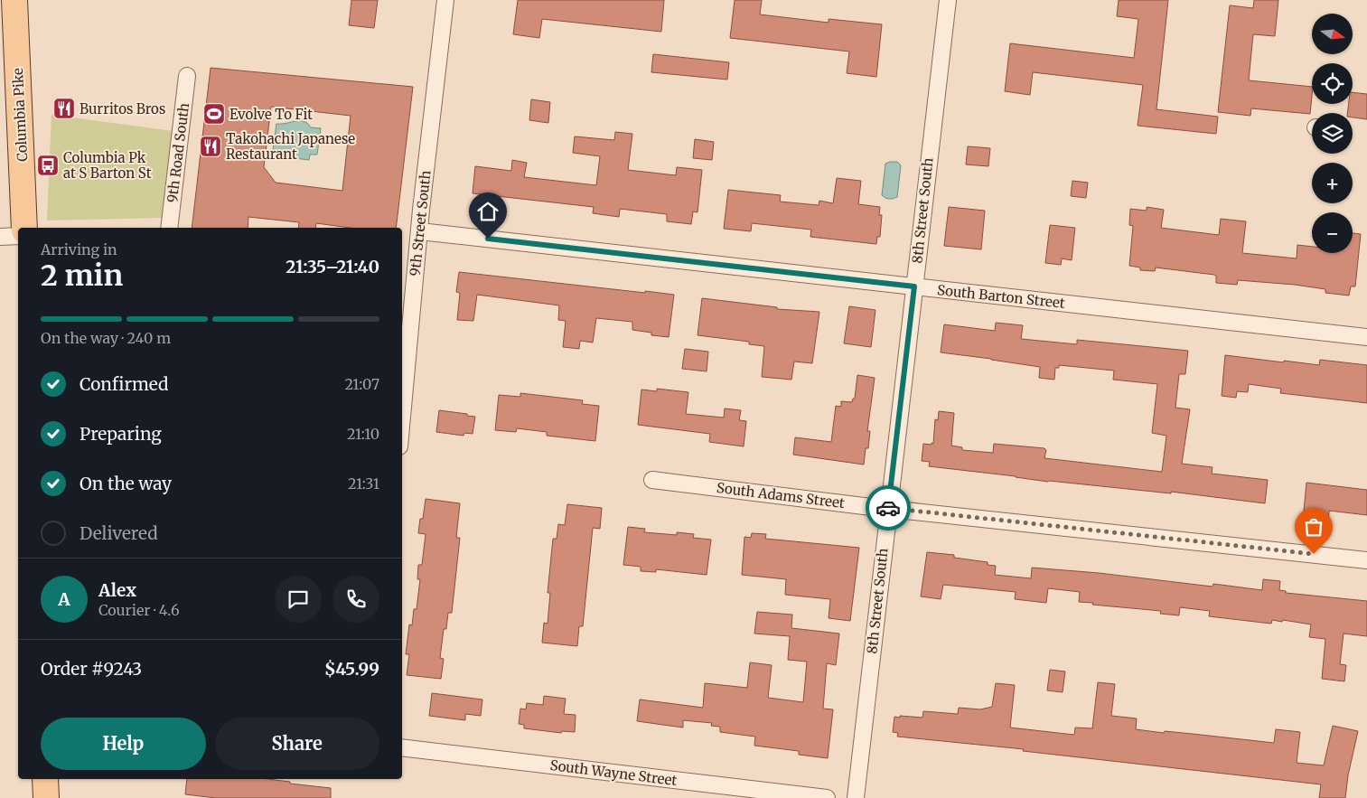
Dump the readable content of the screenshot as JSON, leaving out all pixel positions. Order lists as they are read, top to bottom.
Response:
{
  "streets": {
    "main road": ["Columbia Pike"],
    "street": [
      "9th Road South",
      "8th Street South",
      "9th Street South",
      "South Barton Street",
      "South Adams Street",
      "South Wayne Street"
    ]
  },
  "crossings": [
    ["8th Street South", "South Barton Street"],
    ["8th Street South", "South Adams Street"],
    ["9th Street South", "South Barton Street"]
  ],
  "places": {
    "restaurant": ["Burritos Bros", "Takohachi Japanese Restaurant"],
    "sports": ["Evolve To Fit"],
    "bus stop": ["Columbia Pk at S Barton St"]
  },
  "north": "right",
  "page": {
    "map_buttons": ["+", "−"],
    "heading": ["2 min", "Arriving in", "21:35–21:40"],
    "panel": [
      "Alex",
      "Courier · 4.6",
      "Order #9243",
      "$45.99"
    ],
    "bar": "On the way · 240 m",
    "list": [
      ["Confirmed", "21:07"],
      ["Preparing", "21:10"],
      ["On the way", "21:31"],
      "Delivered"
    ],
    "round": "A",
    "buttons": ["Help", "Share"]
  }
}
